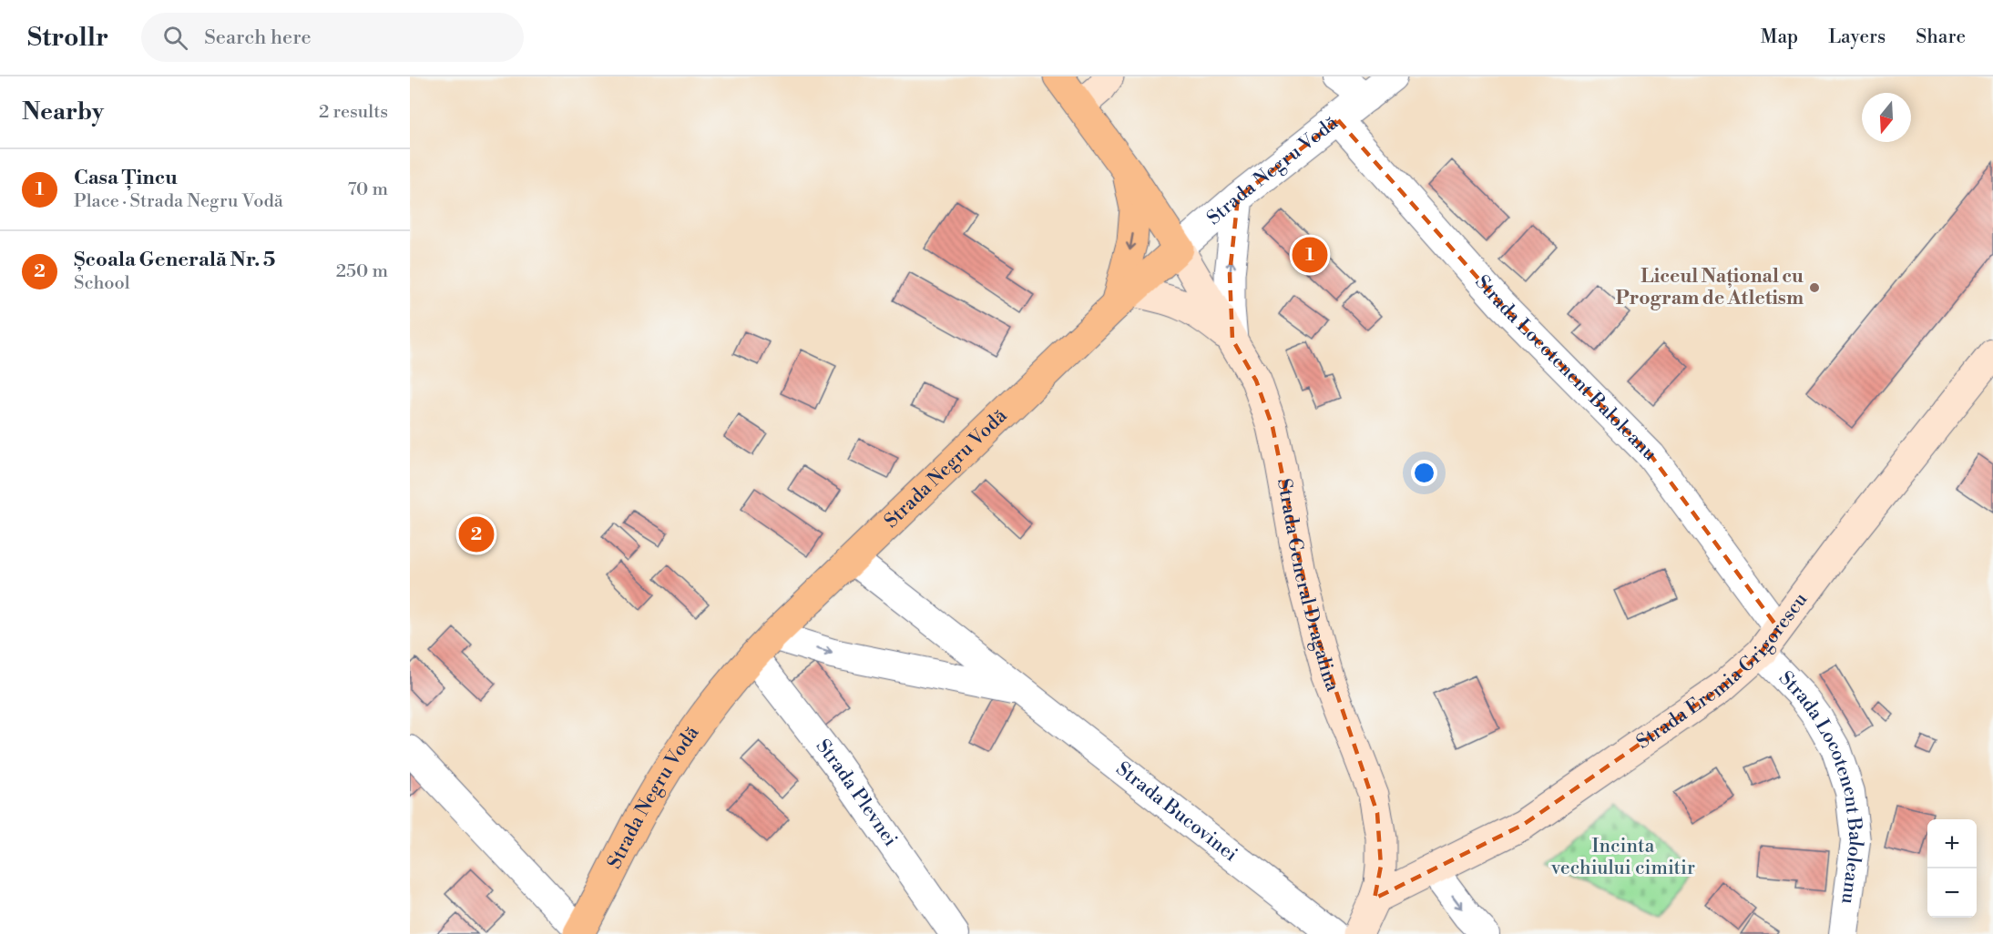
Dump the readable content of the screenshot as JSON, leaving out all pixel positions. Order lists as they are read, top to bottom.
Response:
{
  "streets": {
    "main road": ["Strada Negru Vodă", "Strada General Dragalina", "Strada Eremia Grigorescu"],
    "street": ["Strada Locotenent Baloleanu", "Strada Plevnei", "Strada Bucovinei"]
  },
  "crossings": [
    ["Strada Negru Vodă", "Strada Locotenent Baloleanu"],
    ["Strada Negru Vodă", "Strada General Dragalina"],
    ["Strada Negru Vodă", "Strada Plevnei"],
    ["Strada Negru Vodă", "Strada Bucovinei"],
    ["Strada Locotenent Baloleanu", "Strada Eremia Grigorescu"],
    ["Strada General Dragalina", "Strada Eremia Grigorescu"],
    ["Strada Plevnei", "Strada Bucovinei"]
  ],
  "parks": ["Incinta vechiului cimitir"],
  "places": ["Liceul Național cu Program de Atletism"],
  "north": "bottom",
  "page": {
    "header": "Strollr",
    "search": "Search here",
    "nav": ["Map", "Layers", "Share"],
    "heading": ["Nearby", "2 results"],
    "list": [
      {
        "mark": "1",
        "name": "Casa Țincu",
        "note": "Place · Strada Negru Vodă",
        "value": "70 m"
      },
      {
        "mark": "2",
        "name": "Școala Generală Nr. 5",
        "note": "School",
        "value": "250 m"
      }
    ],
    "pins": ["1", "2"],
    "map_buttons": ["+", "−"]
  }
}
